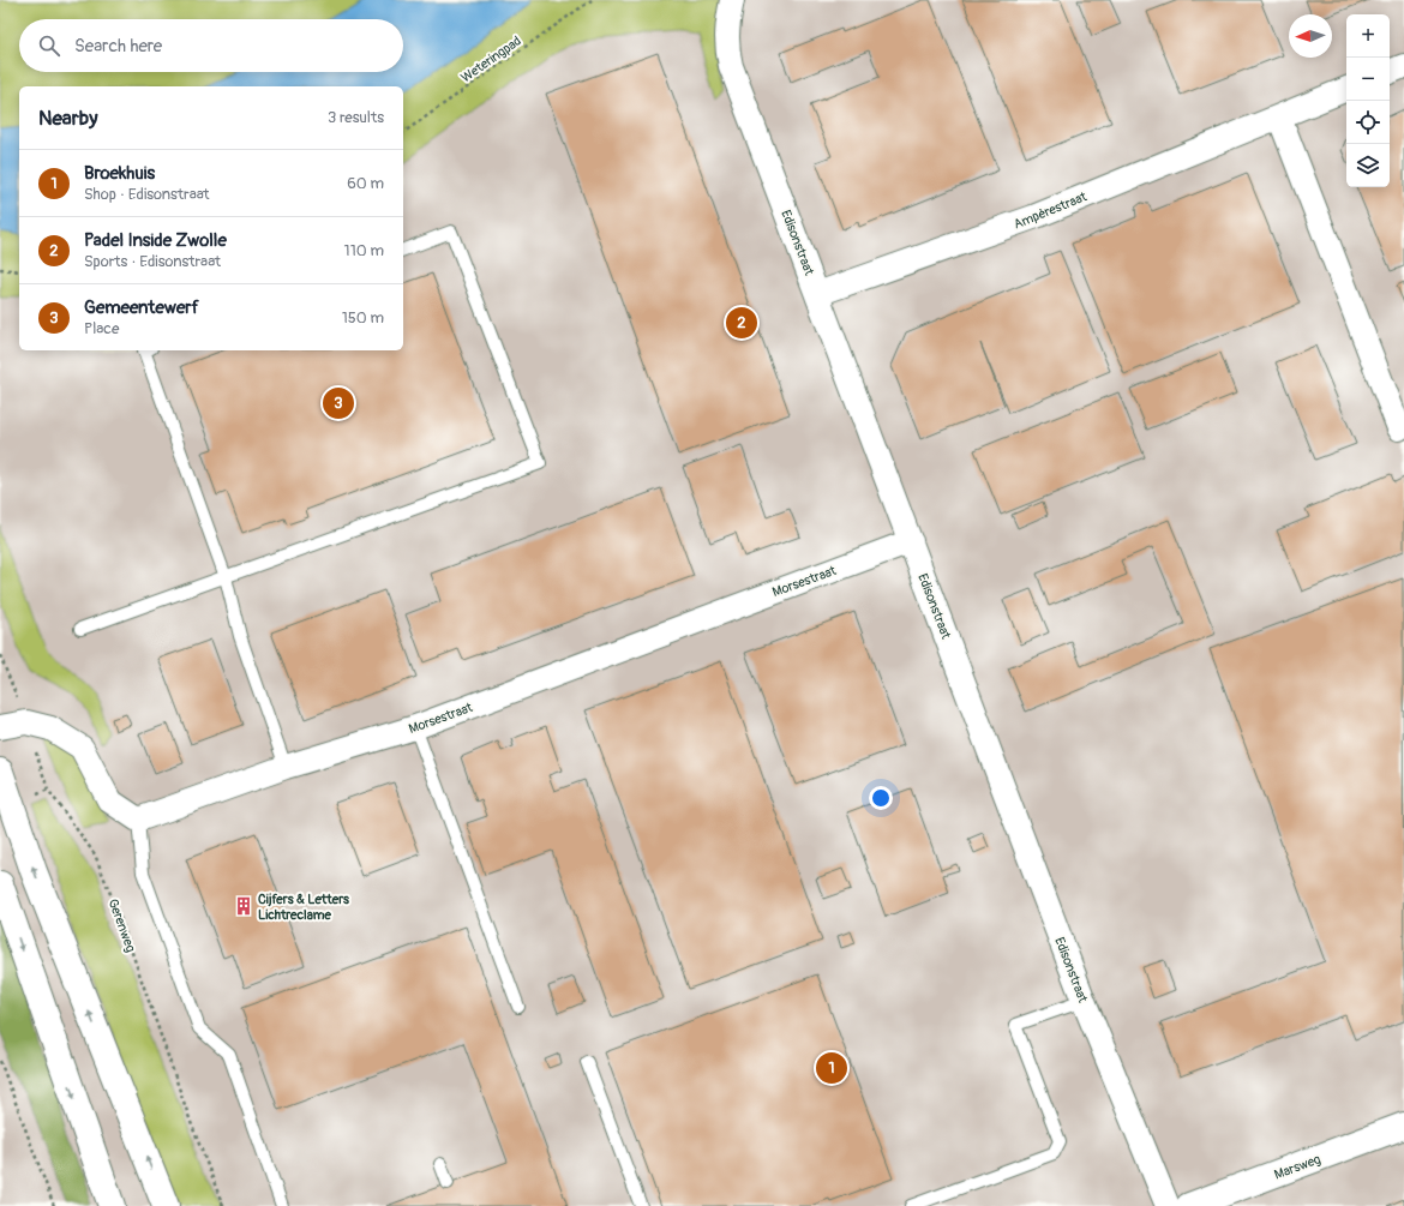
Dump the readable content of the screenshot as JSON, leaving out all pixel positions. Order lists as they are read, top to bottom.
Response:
{
  "streets": {
    "main road": ["Marsweg"],
    "street": ["Ampèrestraat", "Edisonstraat", "Morsestraat"],
    "path": ["Weteringpad", "Gerenweg"]
  },
  "crossings": [
    ["Ampèrestraat", "Edisonstraat"],
    ["Edisonstraat", "Morsestraat"]
  ],
  "places": {
    "building": ["Cijfers & Letters Lichtreclame"]
  },
  "north": "left",
  "page": {
    "map_buttons": ["+", "−"],
    "search": "Search here",
    "heading": ["Nearby", "3 results"],
    "list": [
      {
        "mark": "1",
        "name": "Broekhuis",
        "note": "Shop · Edisonstraat",
        "value": "60 m"
      },
      {
        "mark": "2",
        "name": "Padel Inside Zwolle",
        "note": "Sports · Edisonstraat",
        "value": "110 m"
      },
      {
        "mark": "3",
        "name": "Gemeentewerf",
        "note": "Place",
        "value": "150 m"
      }
    ],
    "pins": ["2", "3", "1"]
  }
}
